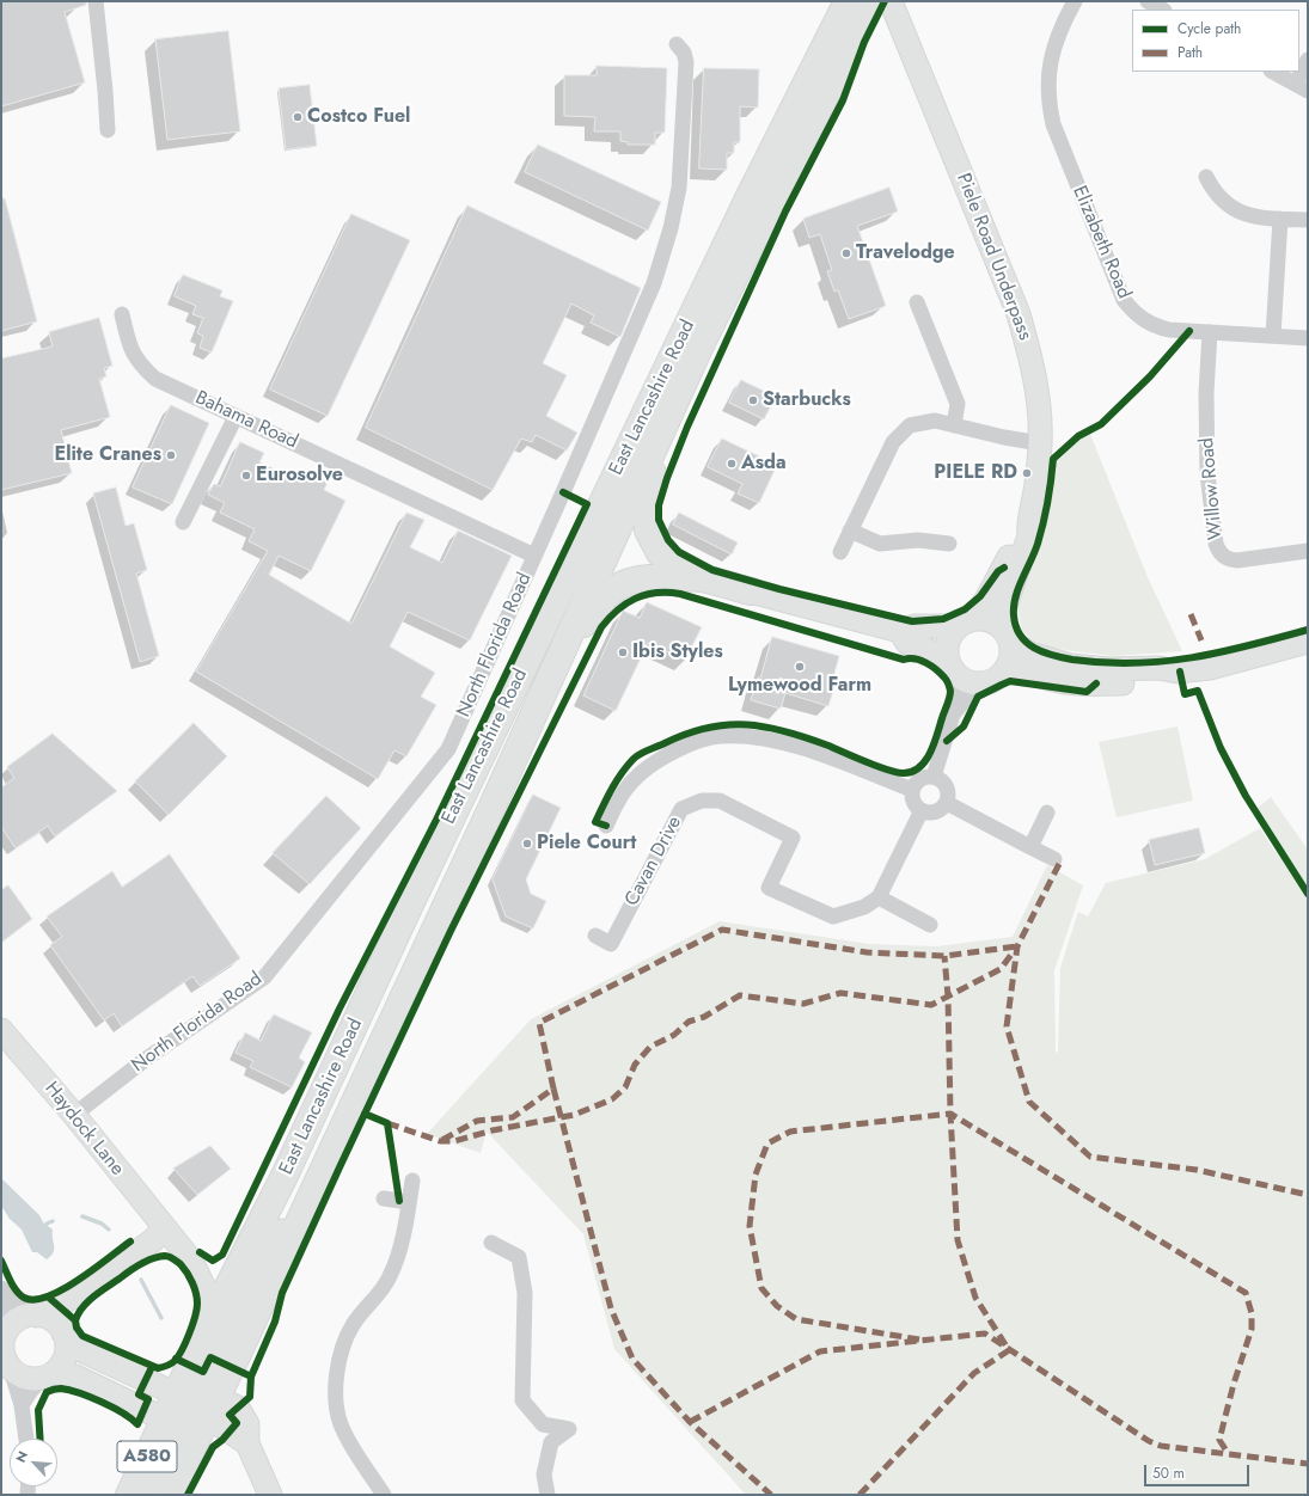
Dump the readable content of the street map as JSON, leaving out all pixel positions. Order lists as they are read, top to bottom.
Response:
{
  "streets": {
    "highway": ["East Lancashire Road", "A580"],
    "street": [
      "Elizabeth Road",
      "Piele Road Underpass",
      "Bahama Road",
      "Willow Road",
      "North Florida Road",
      "Cavan Drive",
      "Haydock Lane"
    ]
  },
  "crossings": [
    ["Elizabeth Road", "Willow Road"],
    ["East Lancashire Road", "Haydock Lane"],
    ["Bahama Road", "North Florida Road"],
    ["North Florida Road", "Haydock Lane"]
  ],
  "places": [
    "Costco Fuel",
    "Travelodge",
    "Starbucks",
    "Elite Cranes",
    "Asda",
    "PIELE RD",
    "Eurosolve",
    "Ibis Styles",
    "Lymewood Farm",
    "Piele Court"
  ],
  "legend": ["Cycle path", "Path"],
  "scale_bar": "50 m",
  "north": "top left"
}
